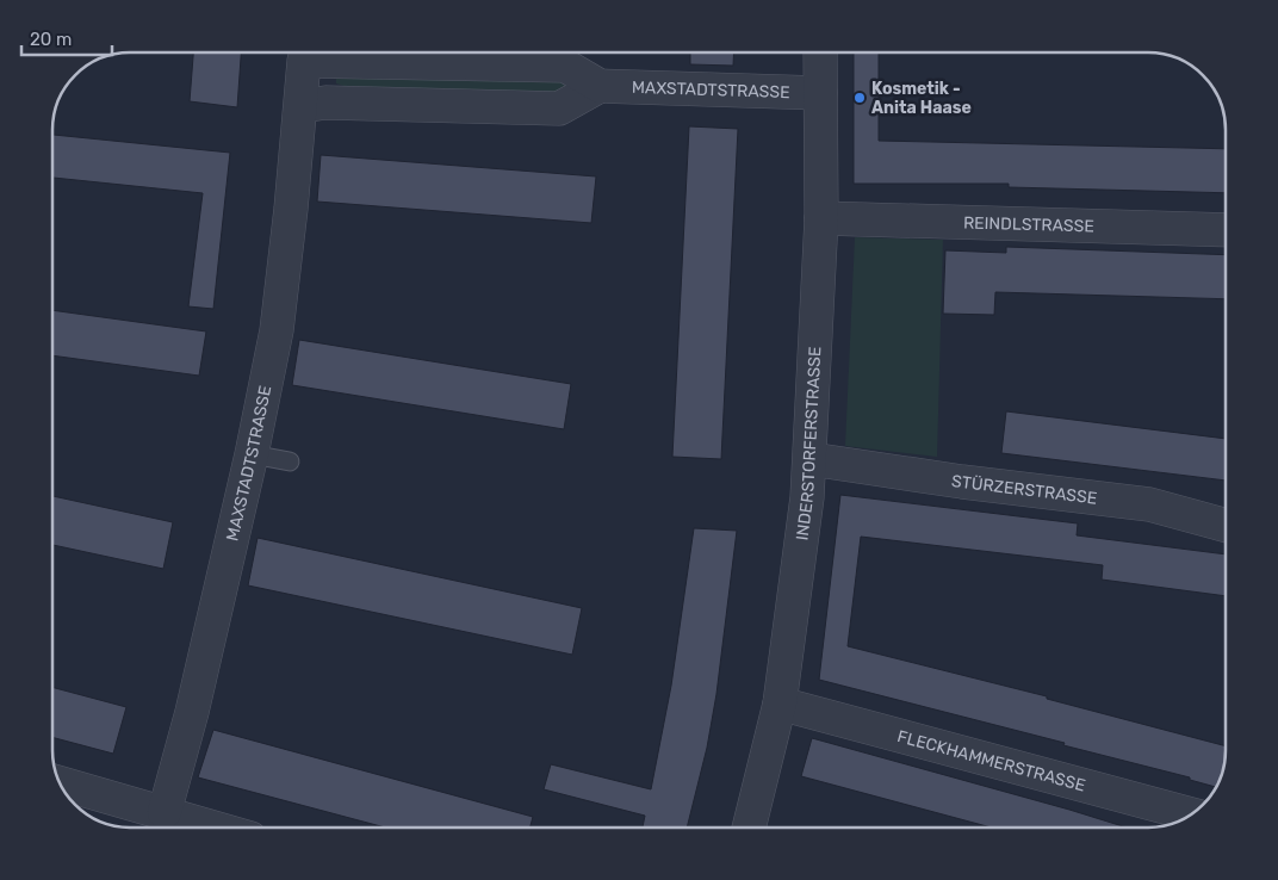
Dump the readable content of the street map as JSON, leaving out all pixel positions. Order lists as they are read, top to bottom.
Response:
{
  "streets": {
    "street": [
      "MAXSTADTSTRASSE",
      "REINDLSTRASSE",
      "INDERSTORFERSTRASSE",
      "STÜRZERSTRASSE",
      "FLECKHAMMERSTRASSE"
    ]
  },
  "crossings": [
    ["MAXSTADTSTRASSE", "INDERSTORFERSTRASSE"],
    ["REINDLSTRASSE", "INDERSTORFERSTRASSE"],
    ["INDERSTORFERSTRASSE", "STÜRZERSTRASSE"],
    ["INDERSTORFERSTRASSE", "FLECKHAMMERSTRASSE"]
  ],
  "places": ["Kosmetik - Anita Haase"],
  "scale_bar": "20 m"
}
